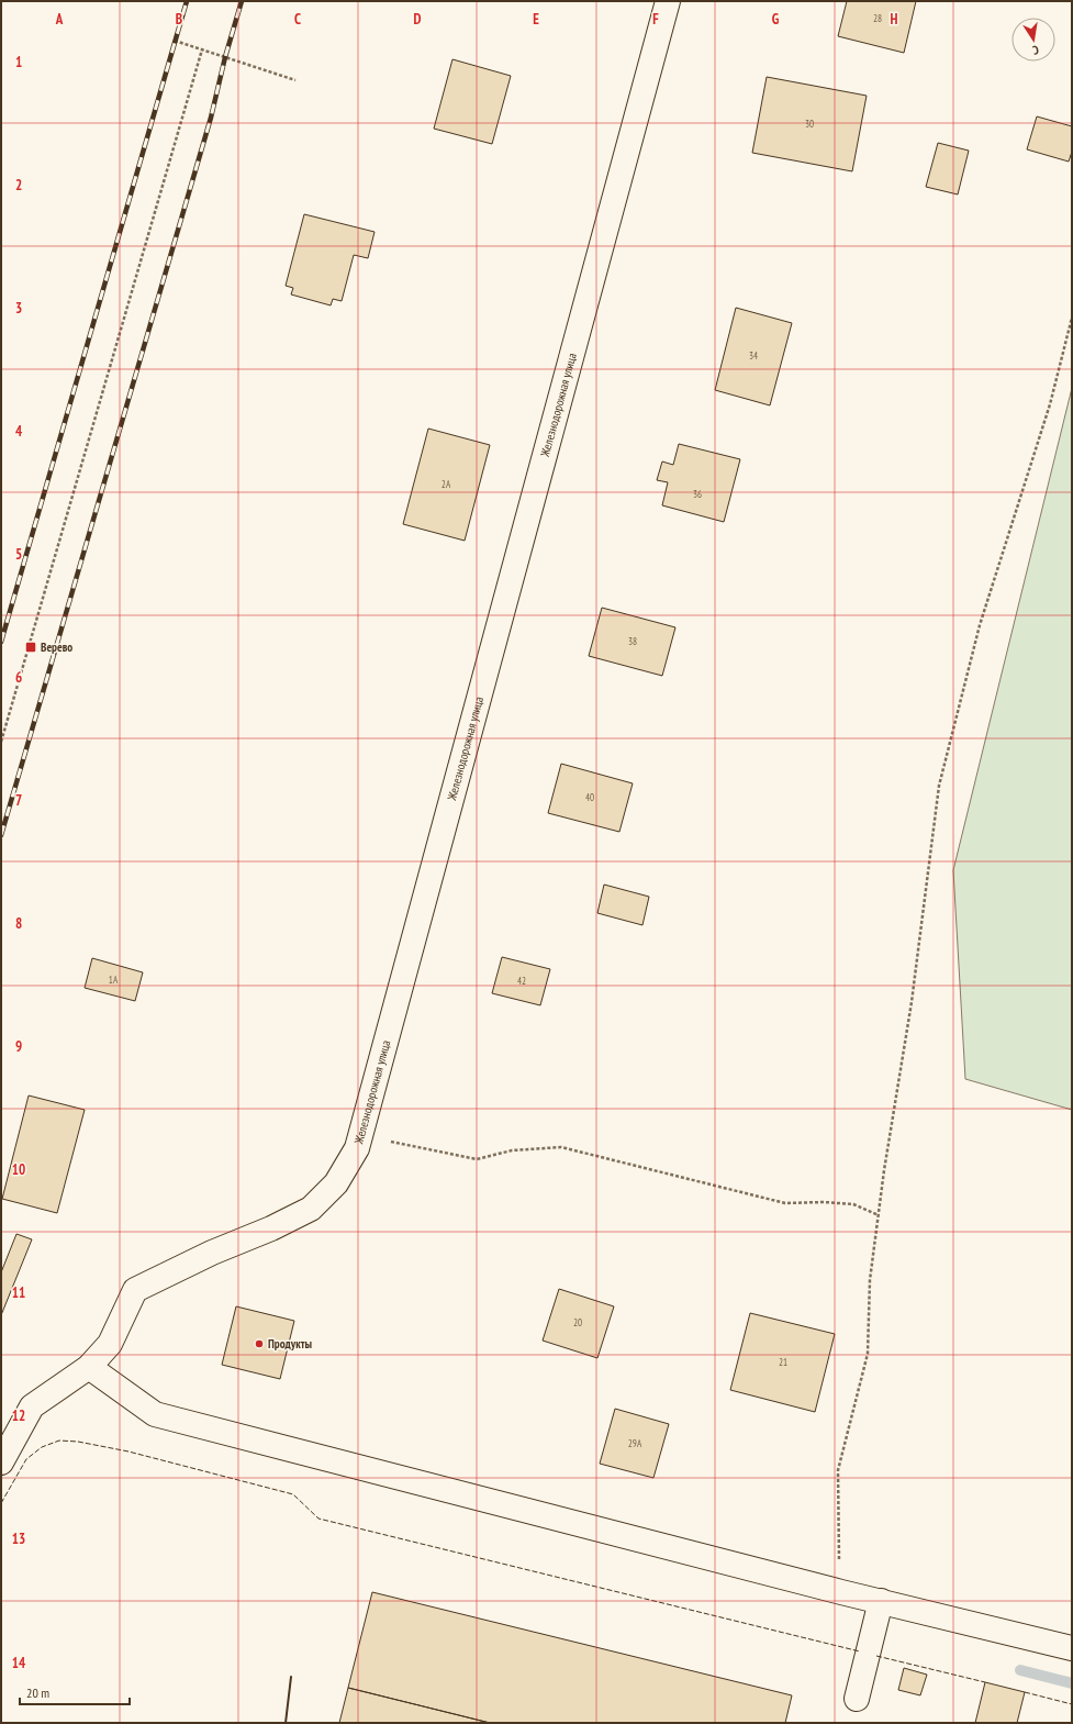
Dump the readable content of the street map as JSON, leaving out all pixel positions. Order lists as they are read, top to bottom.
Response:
{
  "streets": {
    "street": ["Железнодорожная улица"]
  },
  "places": {
    "transit": ["Верево"],
    "other": ["Продукты"]
  },
  "house_numbers": [
    "28",
    "30",
    "34",
    "2А",
    "36",
    "38",
    "40",
    "1А",
    "42",
    "20",
    "21",
    "29А"
  ],
  "scale_bar": "20 m",
  "north": "bottom",
  "grid": {
    "columns": [
      "A",
      "B",
      "C",
      "D",
      "E",
      "F",
      "G",
      "H"
    ],
    "rows": [
      "1",
      "2",
      "3",
      "4",
      "5",
      "6",
      "7",
      "8",
      "9",
      "10",
      "11",
      "12",
      "13",
      "14"
    ]
  }
}
